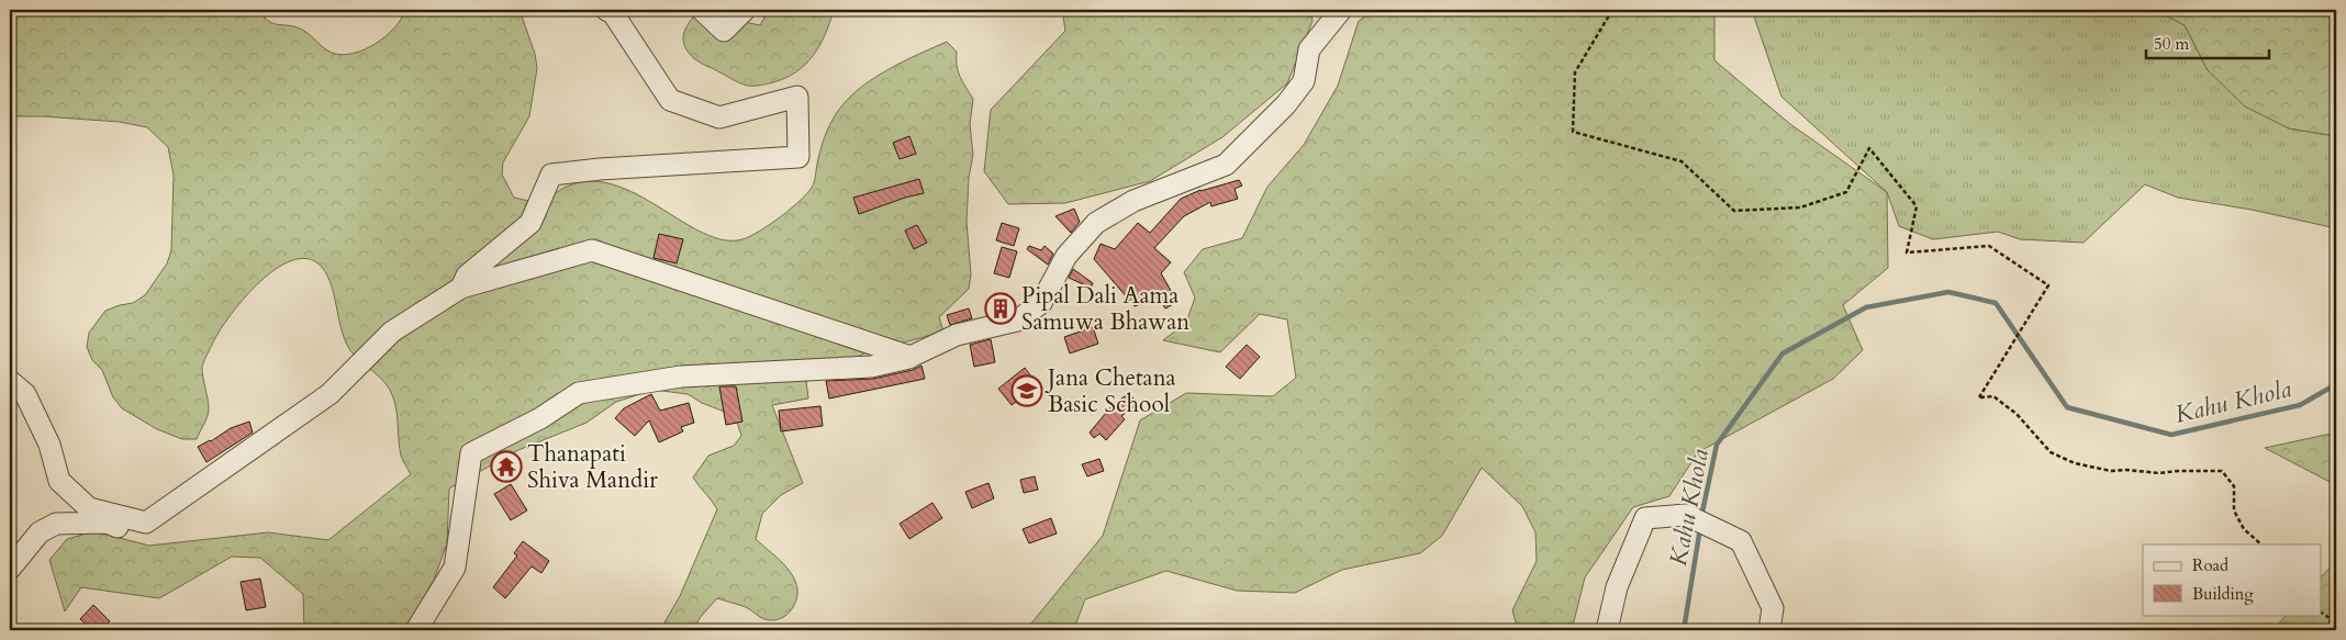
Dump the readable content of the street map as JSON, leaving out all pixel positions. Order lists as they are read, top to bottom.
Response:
{
  "water": ["Kahu Khola"],
  "places": {
    "building": ["Pipal Dali Aama Samuwa Bhawan"],
    "school or university": ["Jana Chetana Basic School"],
    "temple": ["Thanapati Shiva Mandir"]
  },
  "legend": ["Road", "Building"],
  "scale_bar": "50 m"
}
